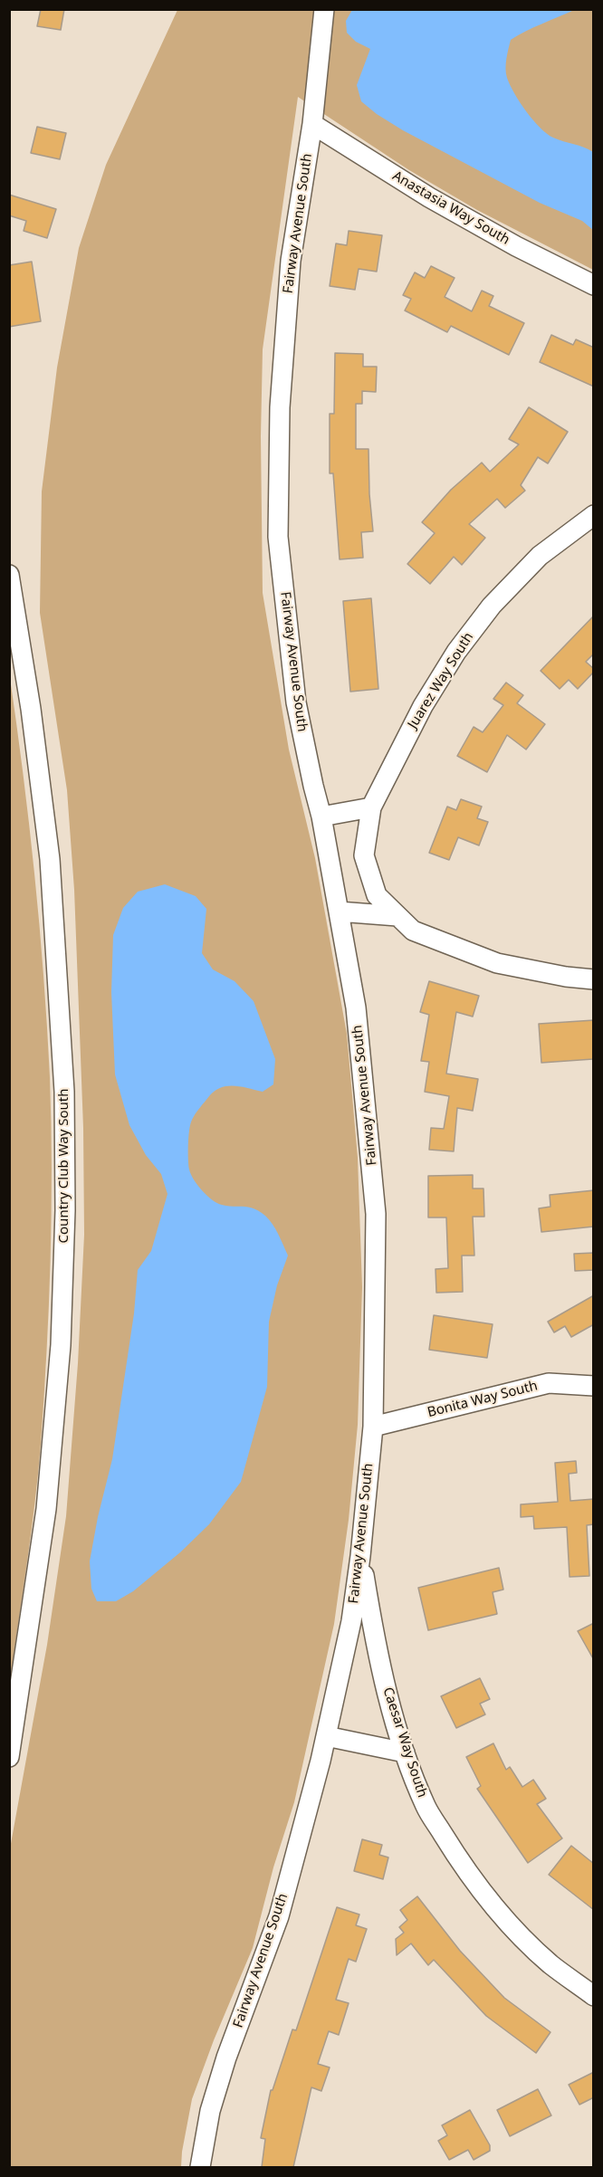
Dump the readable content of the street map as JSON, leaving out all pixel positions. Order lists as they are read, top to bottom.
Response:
{
  "streets": {
    "street": [
      "Anastasia Way South",
      "Fairway Avenue South",
      "Juarez Way South",
      "Country Club Way South",
      "Bonita Way South",
      "Caesar Way South"
    ]
  },
  "crossings": [
    ["Anastasia Way South", "Fairway Avenue South"],
    ["Fairway Avenue South", "Bonita Way South"],
    ["Fairway Avenue South", "Caesar Way South"]
  ]
}
